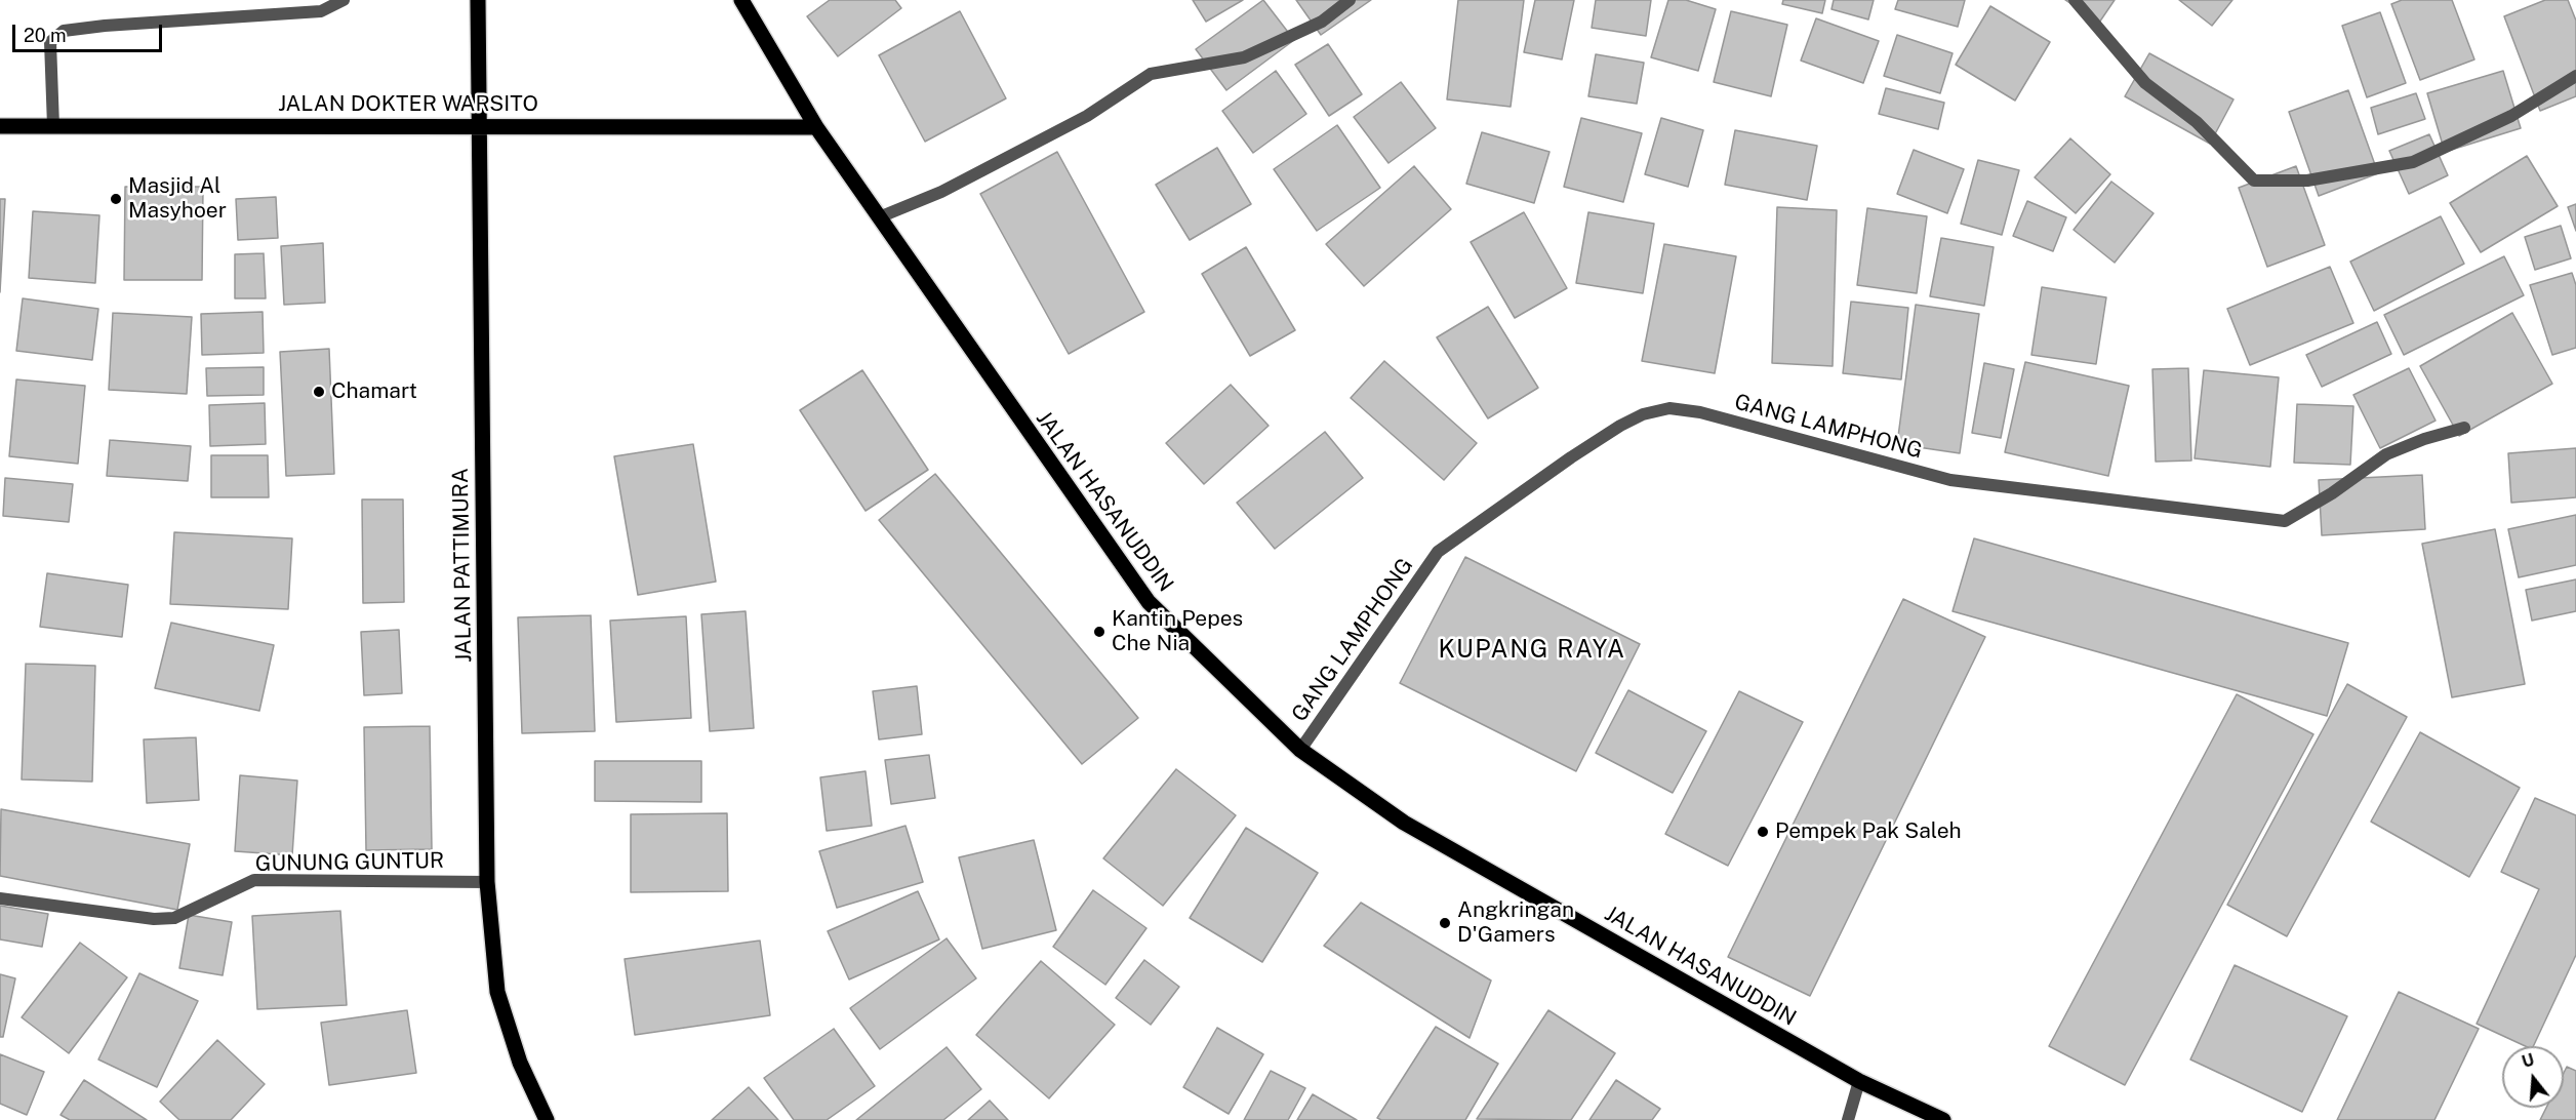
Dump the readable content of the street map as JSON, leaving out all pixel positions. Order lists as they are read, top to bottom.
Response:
{
  "streets": {
    "main road": ["JALAN DOKTER WARSITO", "JALAN HASANUDDIN", "JALAN PATTIMURA"],
    "street": ["GANG LAMPHONG", "GUNUNG GUNTUR"]
  },
  "crossings": [
    ["JALAN DOKTER WARSITO", "JALAN HASANUDDIN"],
    ["JALAN DOKTER WARSITO", "JALAN PATTIMURA"],
    ["GANG LAMPHONG", "JALAN HASANUDDIN"],
    ["JALAN PATTIMURA", "GUNUNG GUNTUR"]
  ],
  "districts": ["KUPANG RAYA"],
  "places": [
    "Masjid Al Masyhoer",
    "Chamart",
    "Kantin Pepes Che Nia",
    "Pempek Pak Saleh",
    "Angkringan D'Gamers"
  ],
  "scale_bar": "20 m",
  "north": "top"
}
